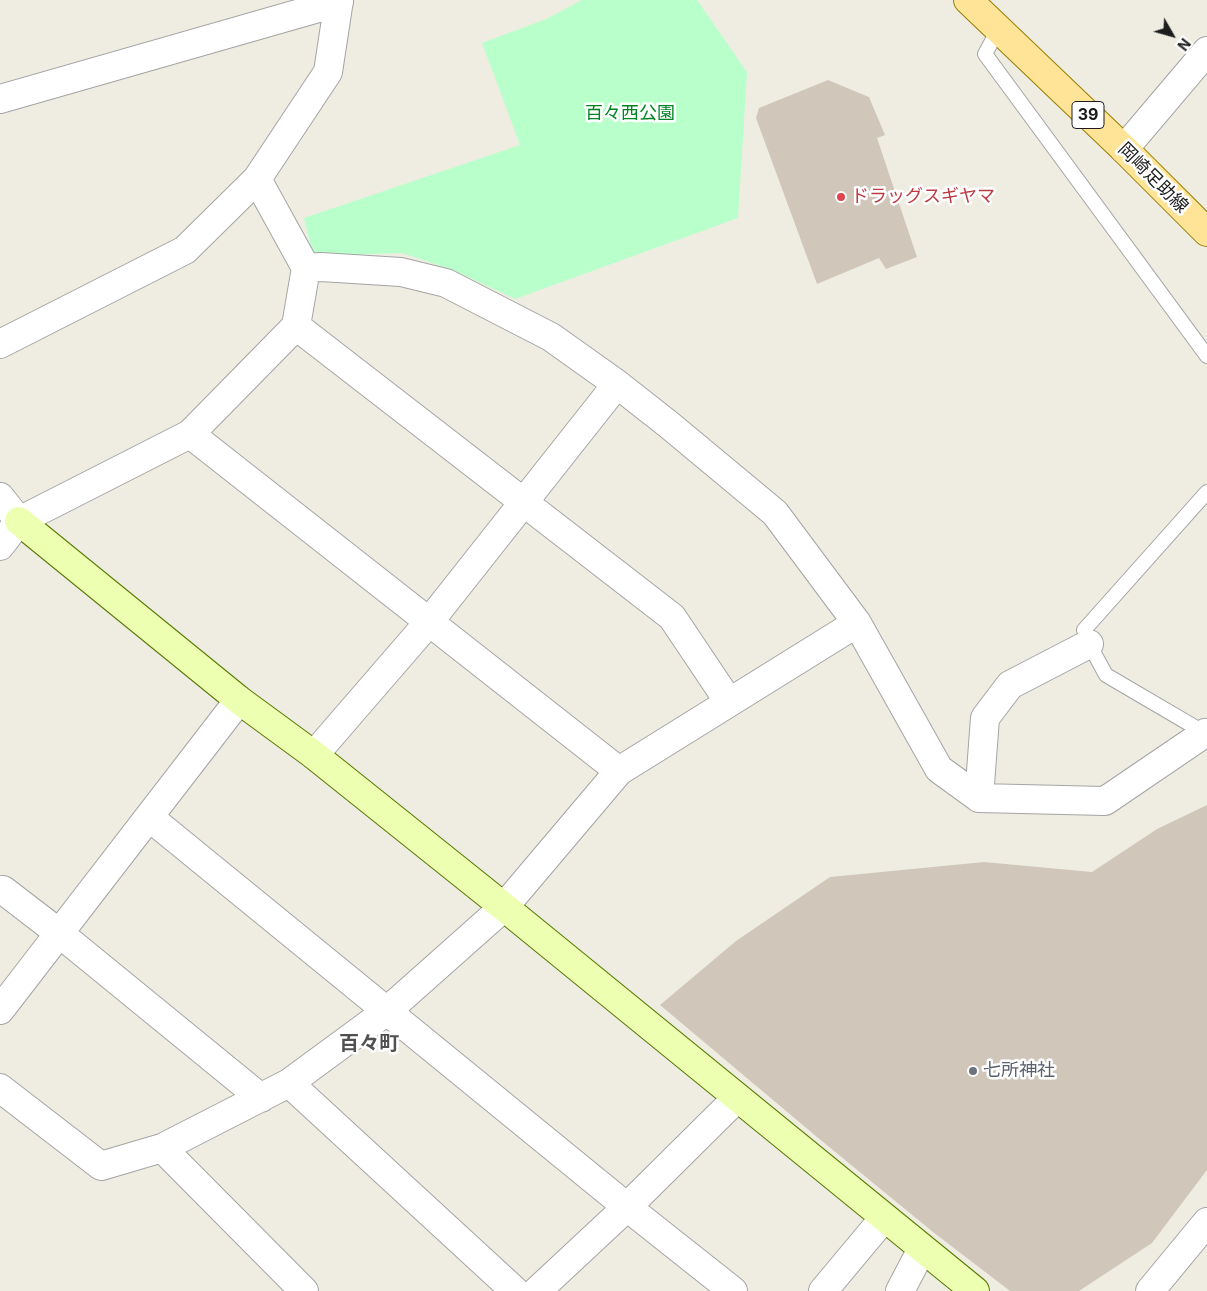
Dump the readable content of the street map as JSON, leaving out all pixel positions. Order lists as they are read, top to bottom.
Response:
{
  "streets": {
    "main road": ["39", "岡崎足助線"]
  },
  "districts": ["百々町"],
  "parks": ["百々西公園"],
  "places": ["ドラッグスギヤマ", "七所神社"],
  "north": "bottom right"
}
